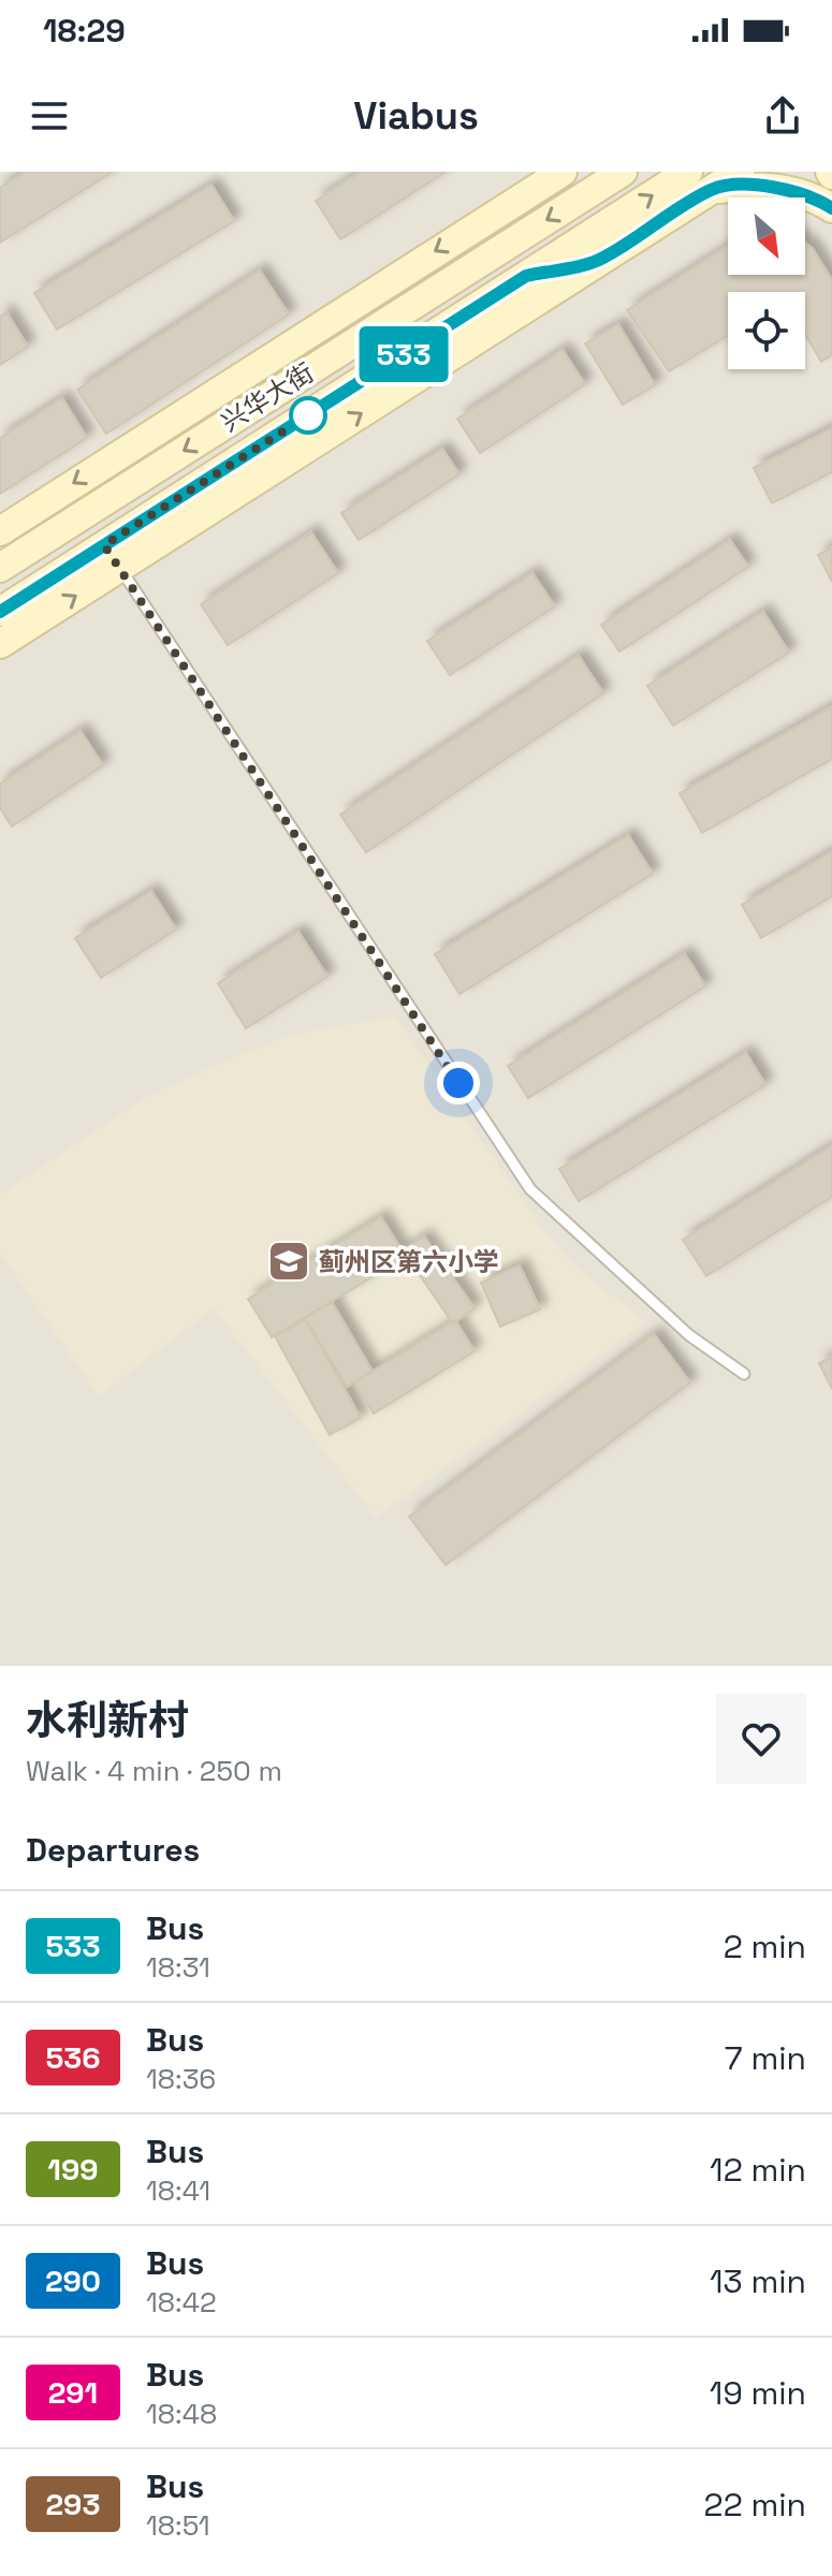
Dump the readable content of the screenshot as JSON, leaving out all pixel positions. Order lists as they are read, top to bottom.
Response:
{
  "streets": {
    "street": ["兴华大街"]
  },
  "places": {
    "school or university": ["蓟州区第六小学"]
  },
  "lines": ["bus line 533"],
  "north": "bottom right",
  "page": {
    "status": "18:29",
    "header": "Viabus",
    "on_map": "533",
    "heading": [
      ["水利新村", "Walk · 4 min · 250 m"],
      "Departures"
    ],
    "list": [
      {
        "mark": "533",
        "name": "Bus",
        "note": "18:31",
        "value": "2 min"
      },
      {
        "mark": "536",
        "name": "Bus",
        "note": "18:36",
        "value": "7 min"
      },
      {
        "mark": "199",
        "name": "Bus",
        "note": "18:41",
        "value": "12 min"
      },
      {
        "mark": "290",
        "name": "Bus",
        "note": "18:42",
        "value": "13 min"
      },
      {
        "mark": "291",
        "name": "Bus",
        "note": "18:48",
        "value": "19 min"
      },
      {
        "mark": "293",
        "name": "Bus",
        "note": "18:51",
        "value": "22 min"
      }
    ]
  }
}
